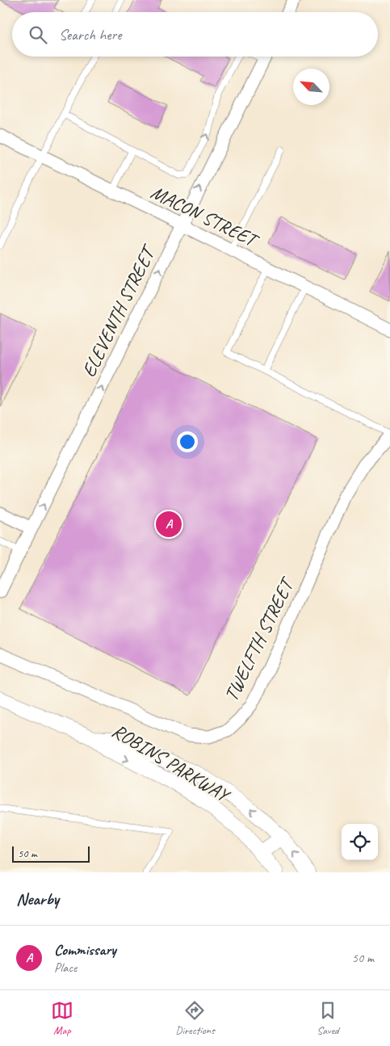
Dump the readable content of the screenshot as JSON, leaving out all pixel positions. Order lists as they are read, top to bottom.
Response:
{
  "streets": {
    "street": [
      "MACON STREET",
      "ELEVENTH STREET",
      "TWELFTH STREET",
      "ROBINS PARKWAY"
    ]
  },
  "crossings": [
    ["MACON STREET", "ELEVENTH STREET"]
  ],
  "one_way": ["ELEVENTH STREET"],
  "scale_bar": "50 m",
  "north": "top left",
  "page": {
    "search": "Search here",
    "pins": "A",
    "scale": "50 m",
    "heading": "Nearby",
    "list": [
      {
        "mark": "A",
        "name": "Commissary",
        "note": "Place",
        "value": "50 m"
      }
    ],
    "nav": ["Map", "Directions", "Saved"]
  }
}
